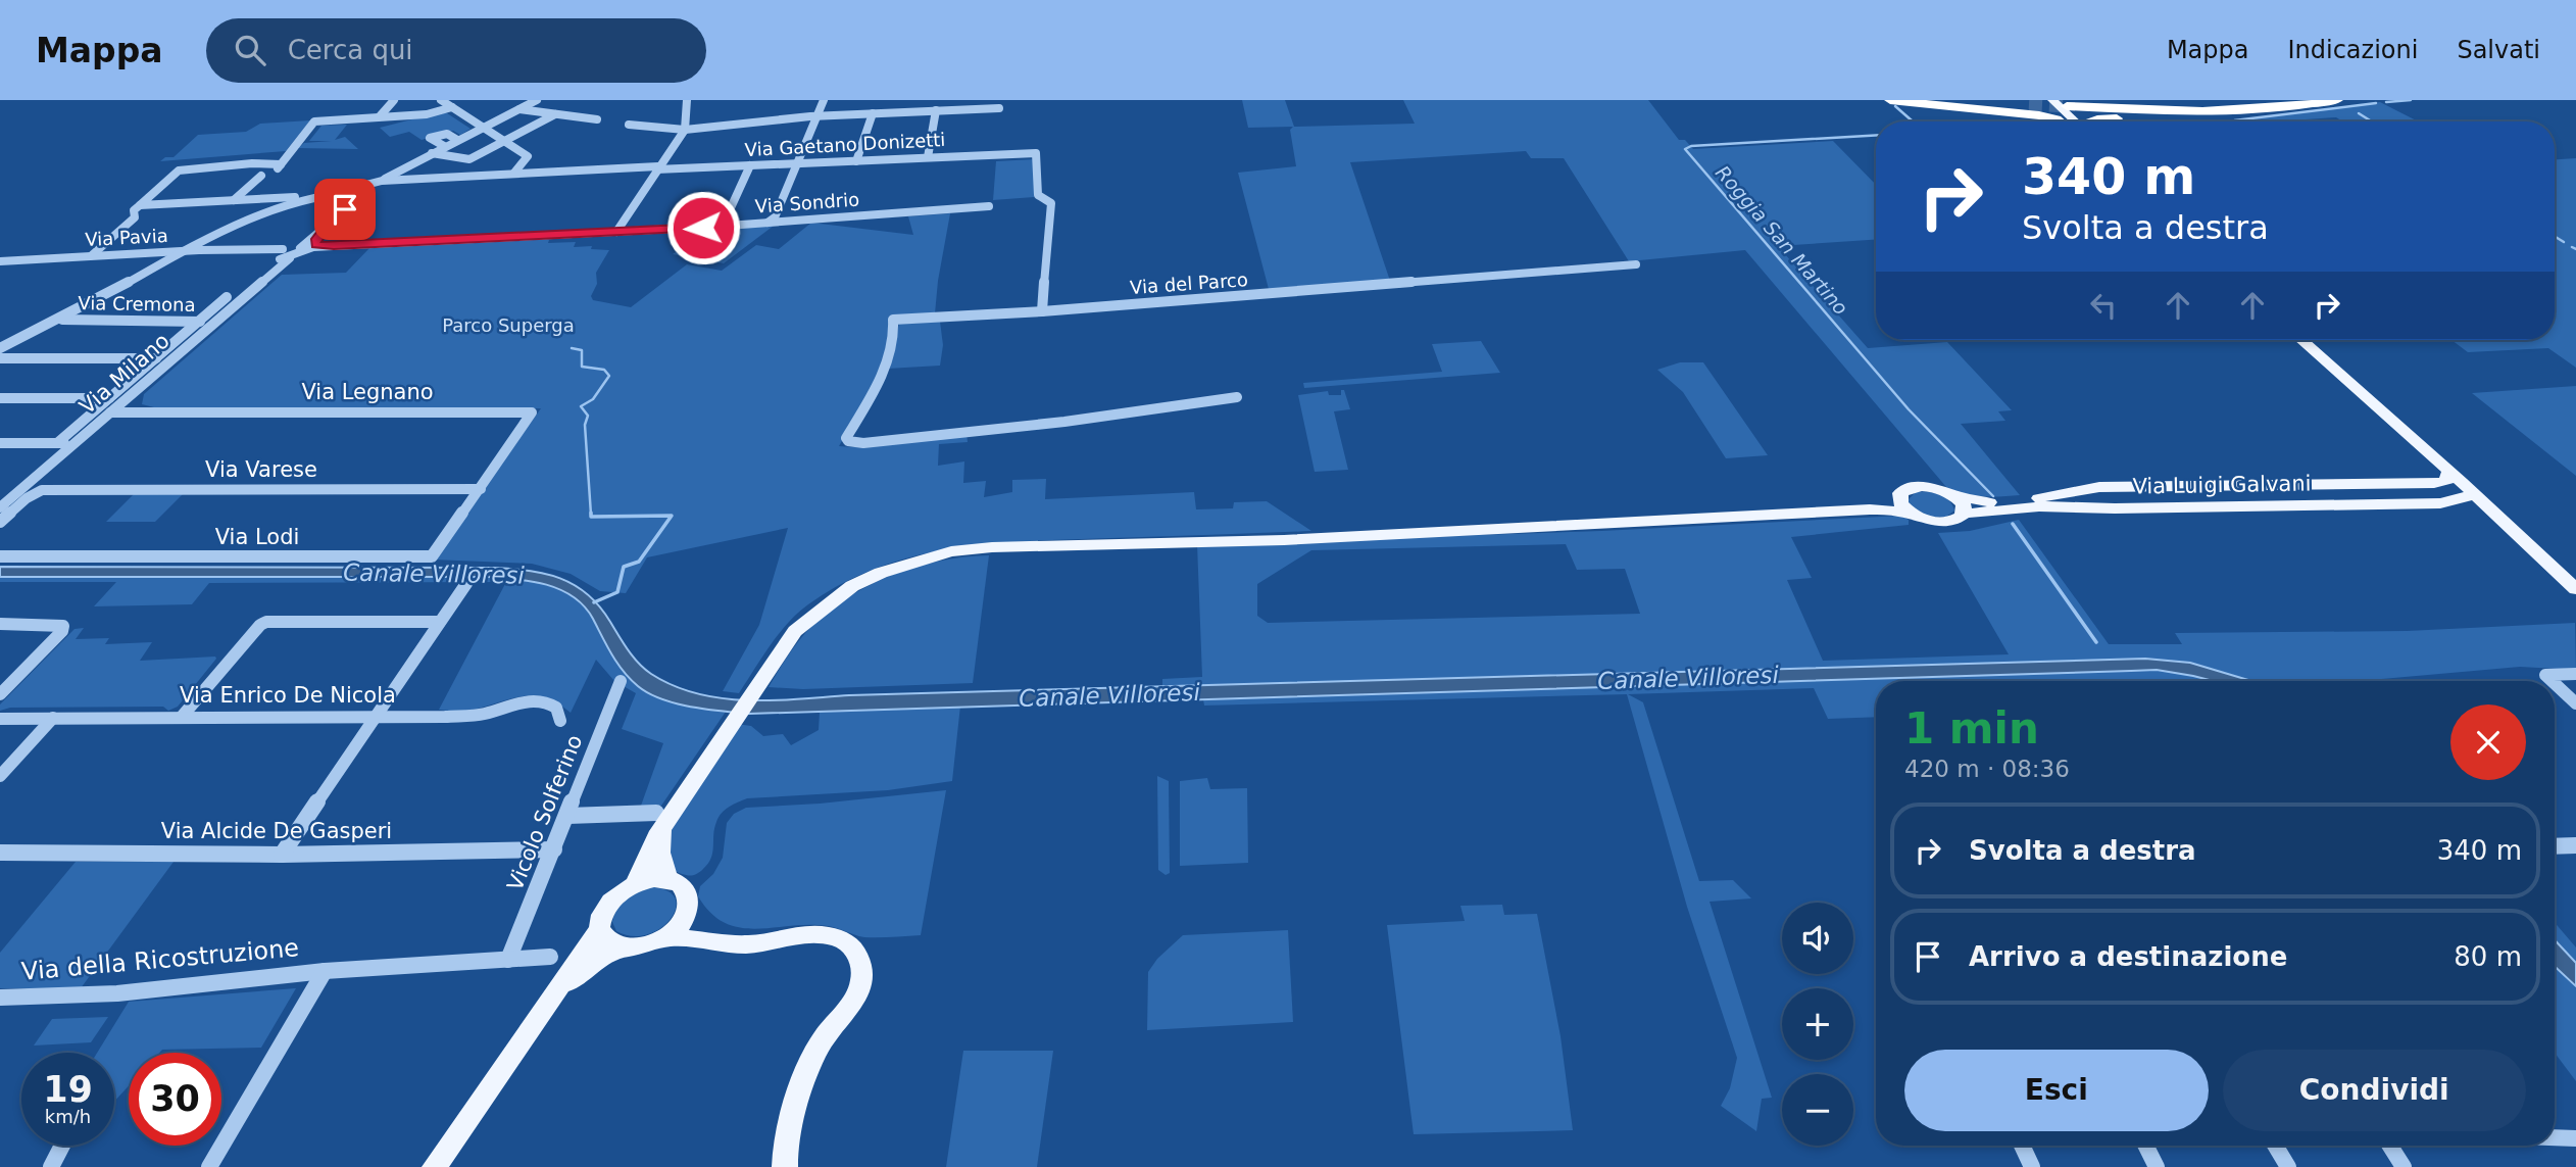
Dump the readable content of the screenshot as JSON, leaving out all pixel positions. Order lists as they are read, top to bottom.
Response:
{
  "streets": {
    "main road": ["Via Luigi Galvani"],
    "street": [
      "Via Gaetano Donizetti",
      "Via Sondrio",
      "Via Pavia",
      "Via del Parco",
      "Via Cremona",
      "Via Milano",
      "Via Legnano",
      "Via Varese",
      "Via Lodi",
      "Via Enrico De Nicola",
      "Vicolo Solferino",
      "Via Alcide De Gasperi",
      "Via della Ricostruzione"
    ]
  },
  "crossings": [
    ["Via Gaetano Donizetti", "Via del Parco"],
    ["Via Pavia", "Via Milano"],
    ["Via Cremona", "Via Milano"],
    ["Via Milano", "Via Legnano"],
    ["Via Legnano", "Via Varese"],
    ["Via Legnano", "Via Lodi"],
    ["Via Varese", "Via Lodi"],
    ["Vicolo Solferino", "Via Alcide De Gasperi"],
    ["Vicolo Solferino", "Via della Ricostruzione"]
  ],
  "water": ["Roggia San Martino", "Canale Villoresi"],
  "parks": ["Parco Superga"],
  "page": {
    "header": "Mappa",
    "search": "Cerca qui",
    "nav": ["Mappa", "Indicazioni", "Salvati"],
    "turn": ["340 m", "Svolta a destra"],
    "heading": ["1 min", "420 m · 08:36"],
    "list": [
      {
        "name": "Svolta a destra",
        "value": "340 m"
      },
      {
        "name": "Arrivo a destinazione",
        "value": "80 m"
      }
    ],
    "map_buttons": ["+", "−"],
    "buttons": ["Esci", "Condividi"],
    "speed": "19 km/h",
    "limit": "30"
  }
}
